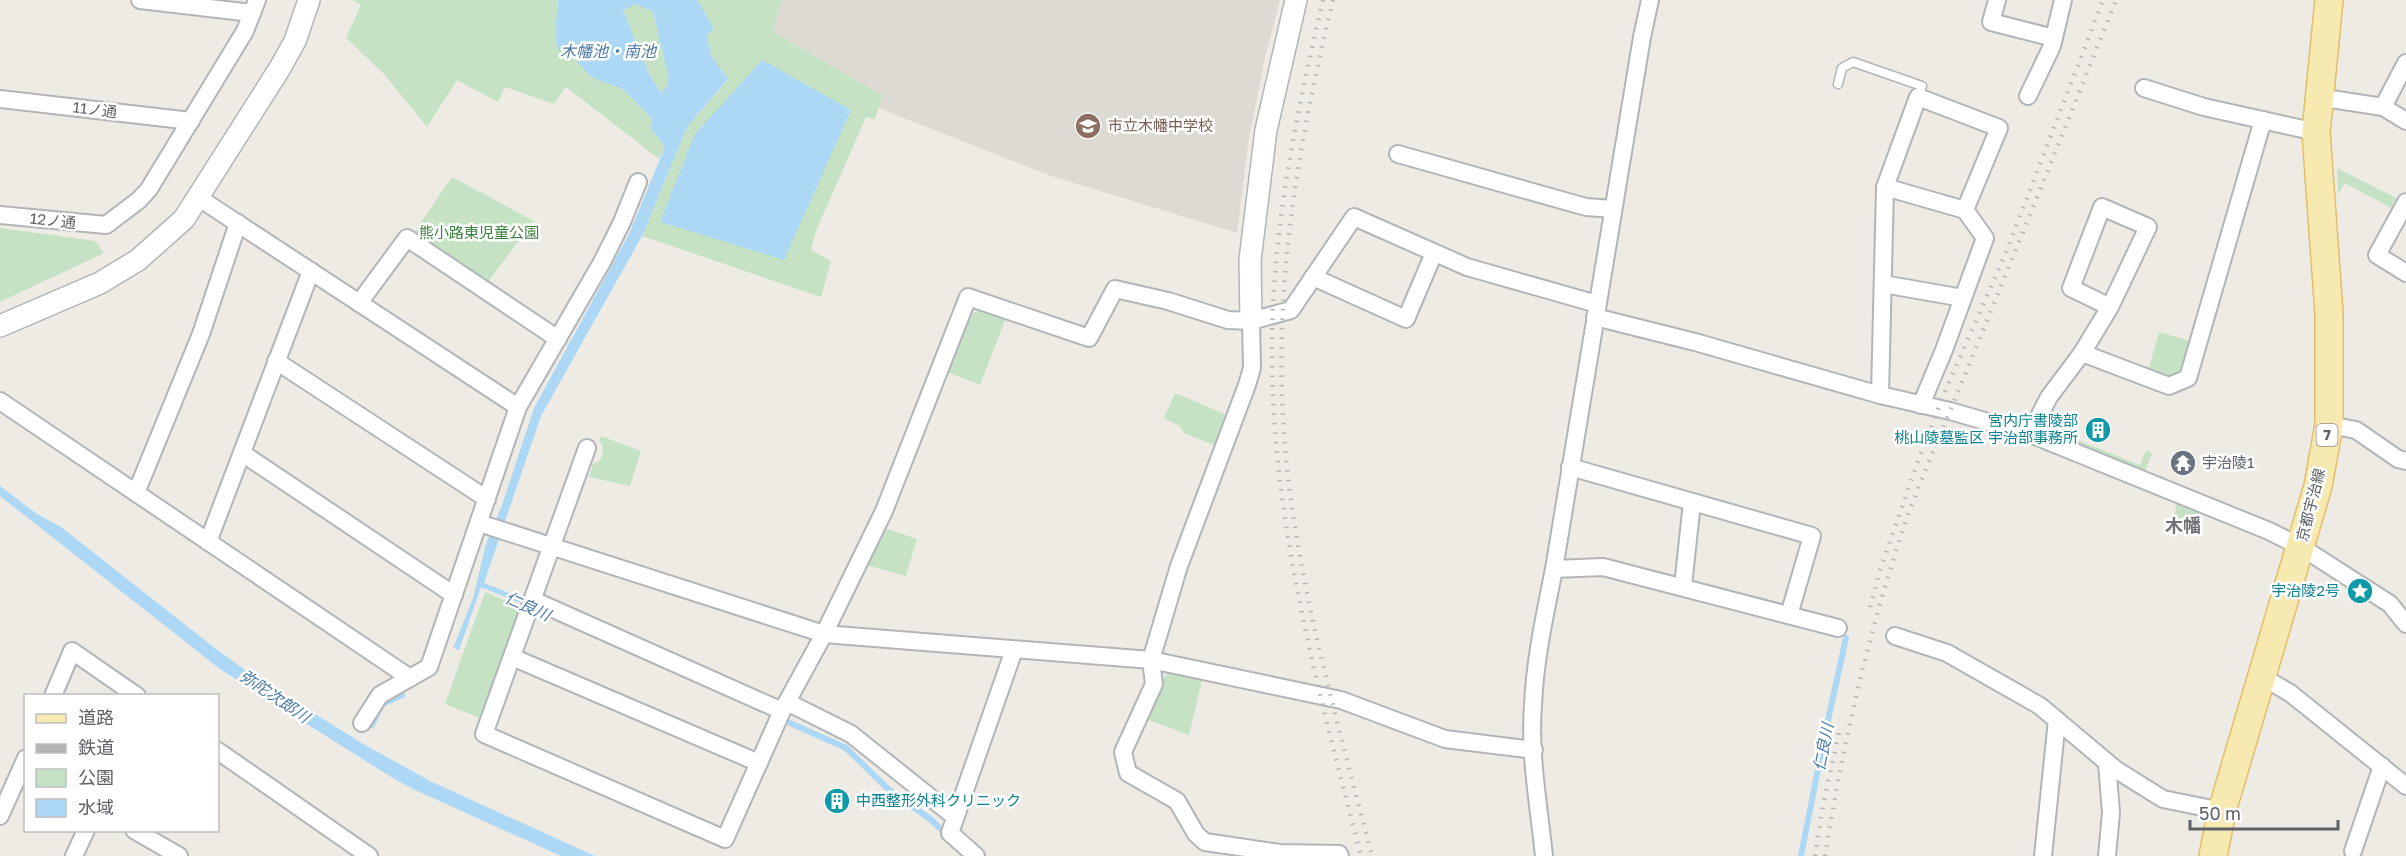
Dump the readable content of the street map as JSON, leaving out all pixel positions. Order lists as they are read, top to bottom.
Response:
{
  "streets": {
    "main road": ["7", "京都宇治線"],
    "street": ["11ノ通", "12ノ通"]
  },
  "crossings": [
    ["11ノ通", "12ノ通"]
  ],
  "districts": ["木幡"],
  "water": ["木幡池・南池", "仁良川", "弥陀次郎川"],
  "parks": ["熊小路東児童公園"],
  "places": {
    "school or university": ["市立木幡中学校"],
    "building": ["宮内庁書陵部 桃山陵墓監区 宇治部事務所", "中西整形外科クリニック"],
    "temple": ["宇治陵1"],
    "place": ["宇治陵2号"]
  },
  "legend": [
    "道路",
    "鉄道",
    "公園",
    "水域"
  ],
  "scale_bar": "50 m"
}
